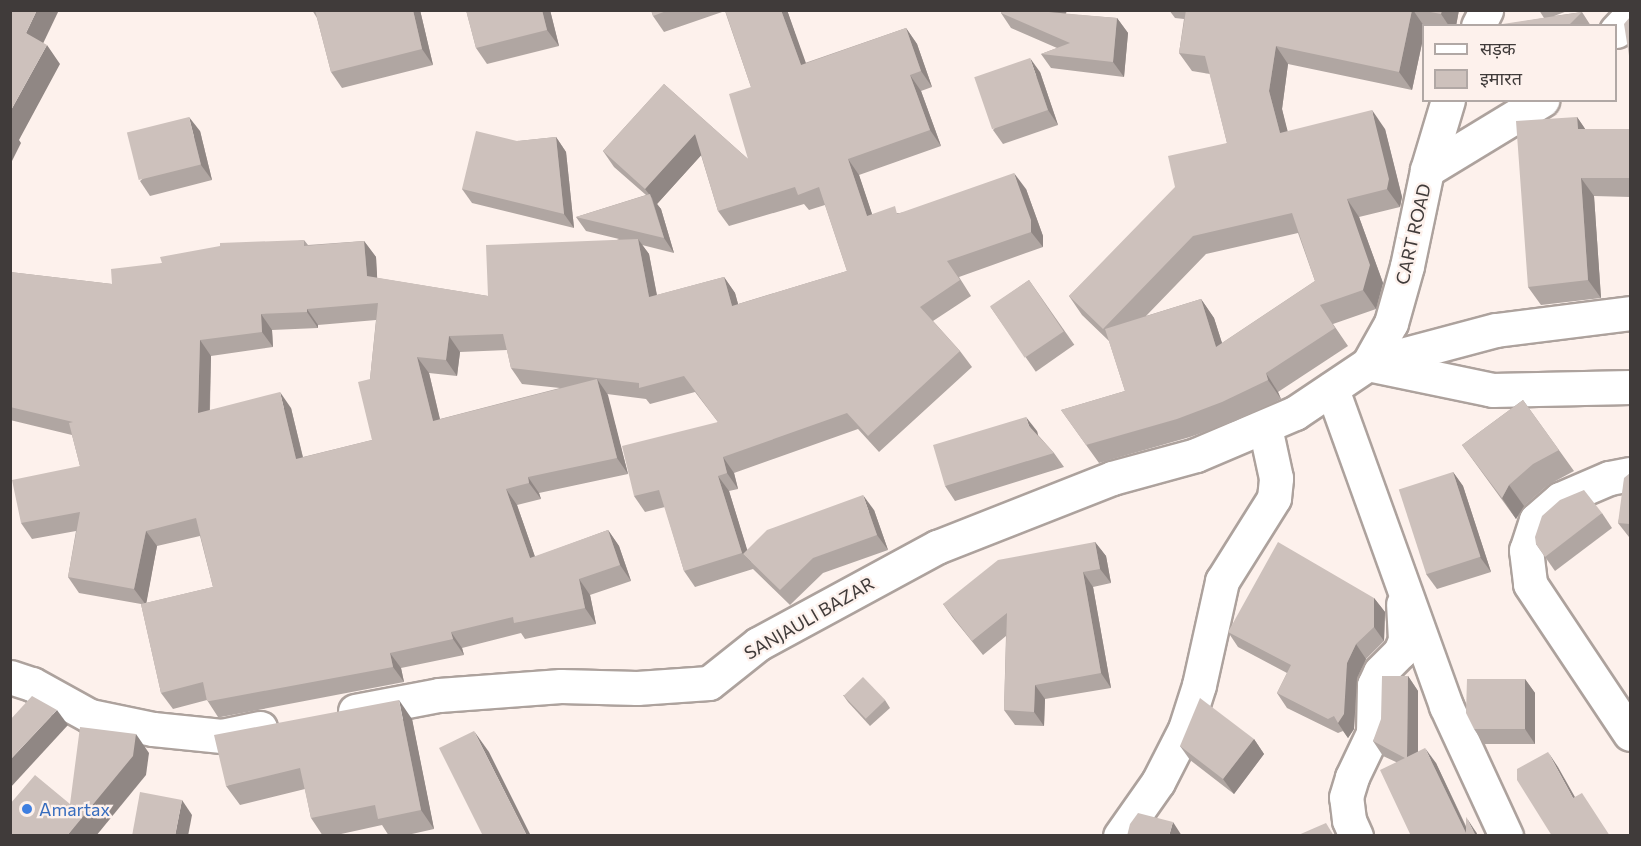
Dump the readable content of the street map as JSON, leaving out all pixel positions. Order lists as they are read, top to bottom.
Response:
{
  "streets": {
    "street": ["CART ROAD", "SANJAULI BAZAR"]
  },
  "crossings": [
    ["CART ROAD", "SANJAULI BAZAR"]
  ],
  "places": ["Amartax"],
  "legend": ["सड़क", "इमारत"]
}
